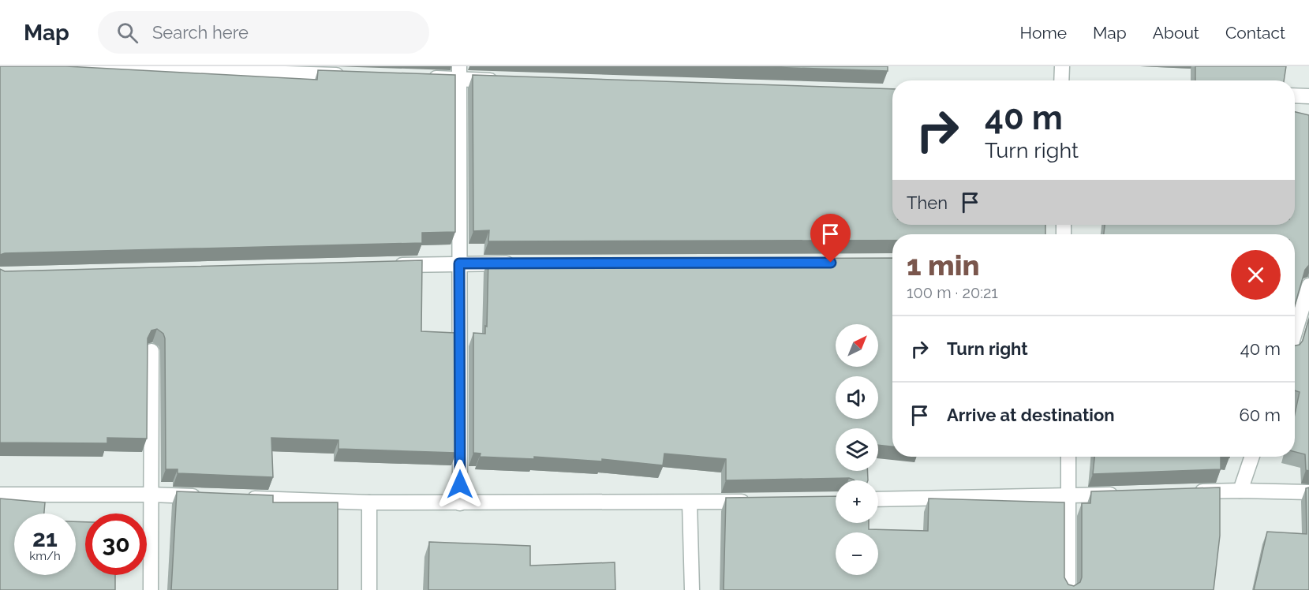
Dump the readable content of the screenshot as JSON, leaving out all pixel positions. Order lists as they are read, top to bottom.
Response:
{
  "north": "top right",
  "page": {
    "header": "Map",
    "search": "Search here",
    "nav": [
      "Home",
      "Map",
      "About",
      "Contact"
    ],
    "turn": ["40 m", "Turn right"],
    "then": "Then",
    "heading": ["1 min", "100 m · 20:21"],
    "list": [
      {
        "name": "Turn right",
        "value": "40 m"
      },
      {
        "name": "Arrive at destination",
        "value": "60 m"
      }
    ],
    "map_buttons": ["+", "−"],
    "speed": "21 km/h",
    "limit": "30"
  }
}
